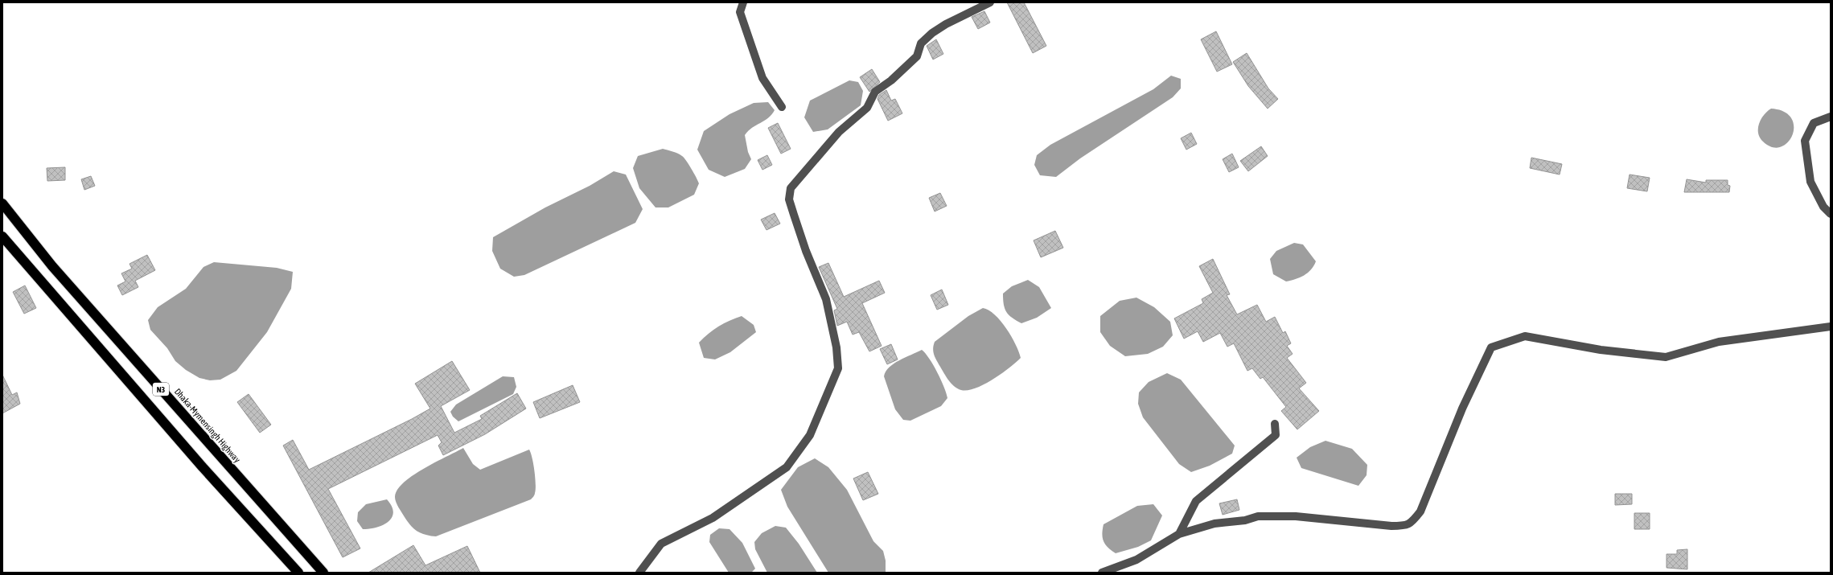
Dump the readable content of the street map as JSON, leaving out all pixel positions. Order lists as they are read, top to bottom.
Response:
{
  "streets": {
    "highway": ["N3", "Dhaka-Mymensingh Highway"]
  }
}
